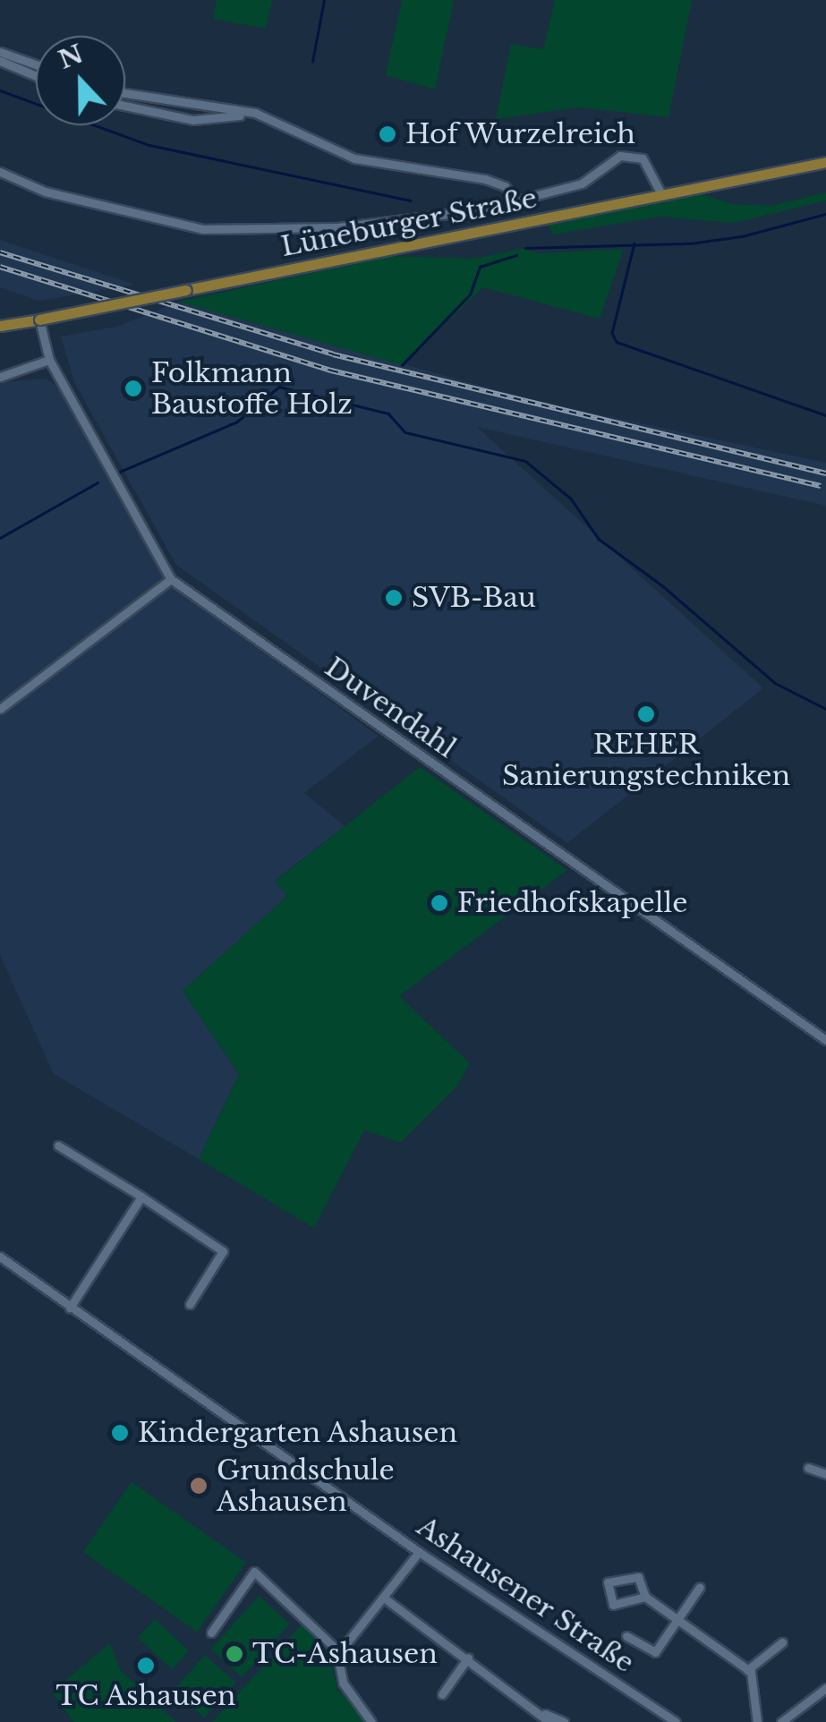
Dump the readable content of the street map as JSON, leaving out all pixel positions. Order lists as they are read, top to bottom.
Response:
{
  "streets": {
    "main road": ["Lüneburger Straße"],
    "street": ["Duvendahl", "Ashausener Straße"]
  },
  "crossings": [
    ["Lüneburger Straße", "Duvendahl"]
  ],
  "places": [
    "Hof Wurzelreich",
    "Folkmann Baustoffe Holz",
    "SVB-Bau",
    "REHER Sanierungstechniken",
    "Friedhofskapelle",
    "Kindergarten Ashausen",
    "Grundschule Ashausen",
    "TC-Ashausen",
    "TC Ashausen"
  ],
  "north": "top"
}
